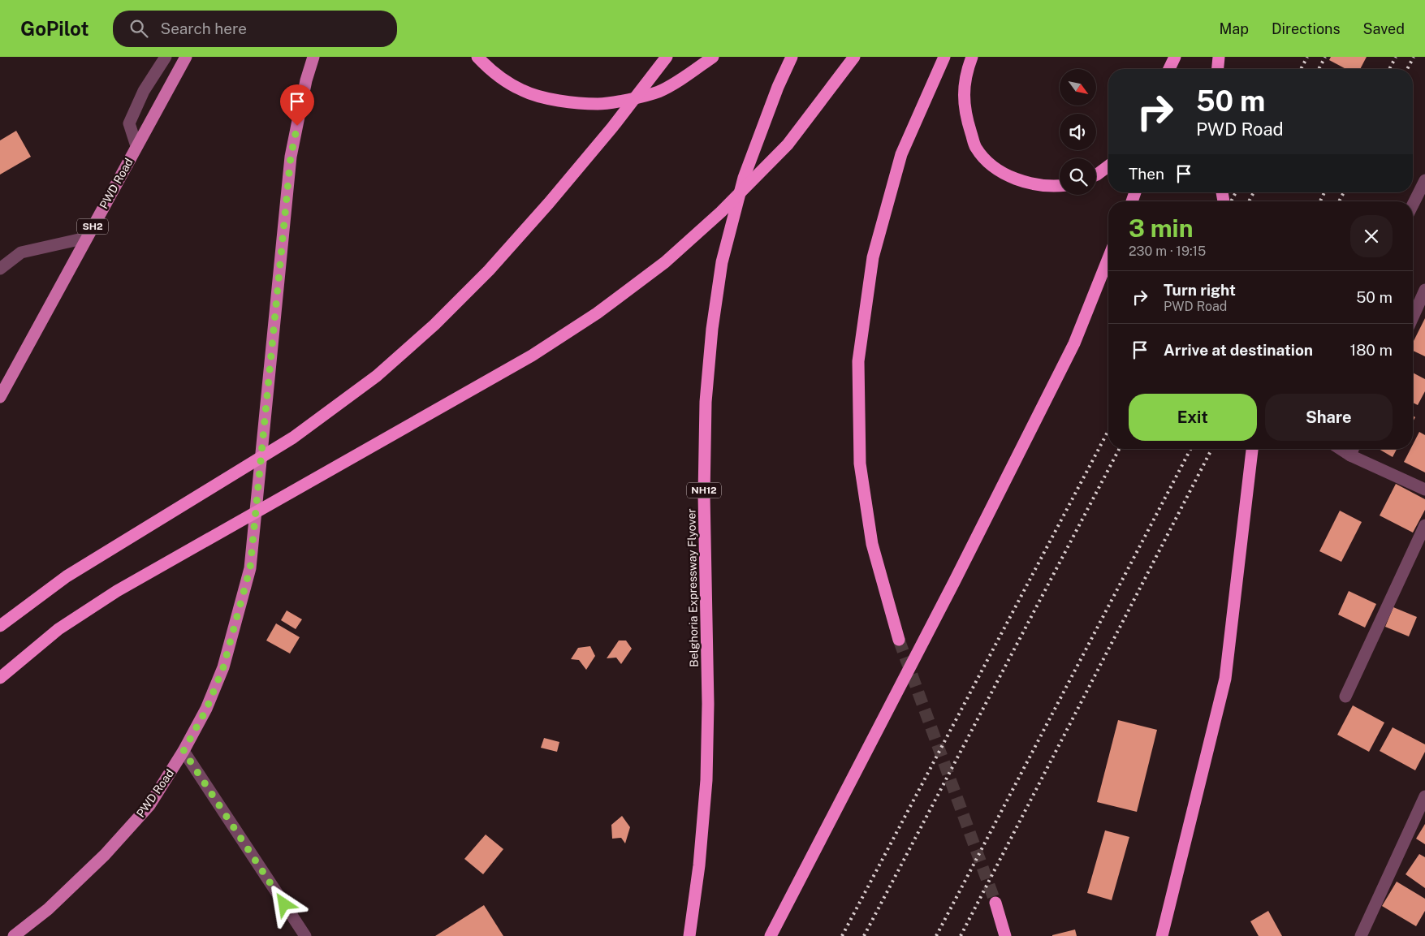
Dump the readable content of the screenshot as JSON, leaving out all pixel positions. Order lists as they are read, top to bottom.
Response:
{
  "streets": {
    "highway": ["NH12", "Belghoria Expressway Flyover"],
    "main road": ["PWD Road", "SH2"]
  },
  "north": "bottom right",
  "page": {
    "header": "GoPilot",
    "search": "Search here",
    "nav": ["Map", "Directions", "Saved"],
    "turn": ["50 m", "PWD Road"],
    "then": "Then",
    "heading": ["3 min", "230 m · 19:15"],
    "list": [
      {
        "name": "Turn right",
        "note": "PWD Road",
        "value": "50 m"
      },
      {
        "name": "Arrive at destination",
        "value": "180 m"
      }
    ],
    "buttons": ["Exit", "Share"]
  }
}
